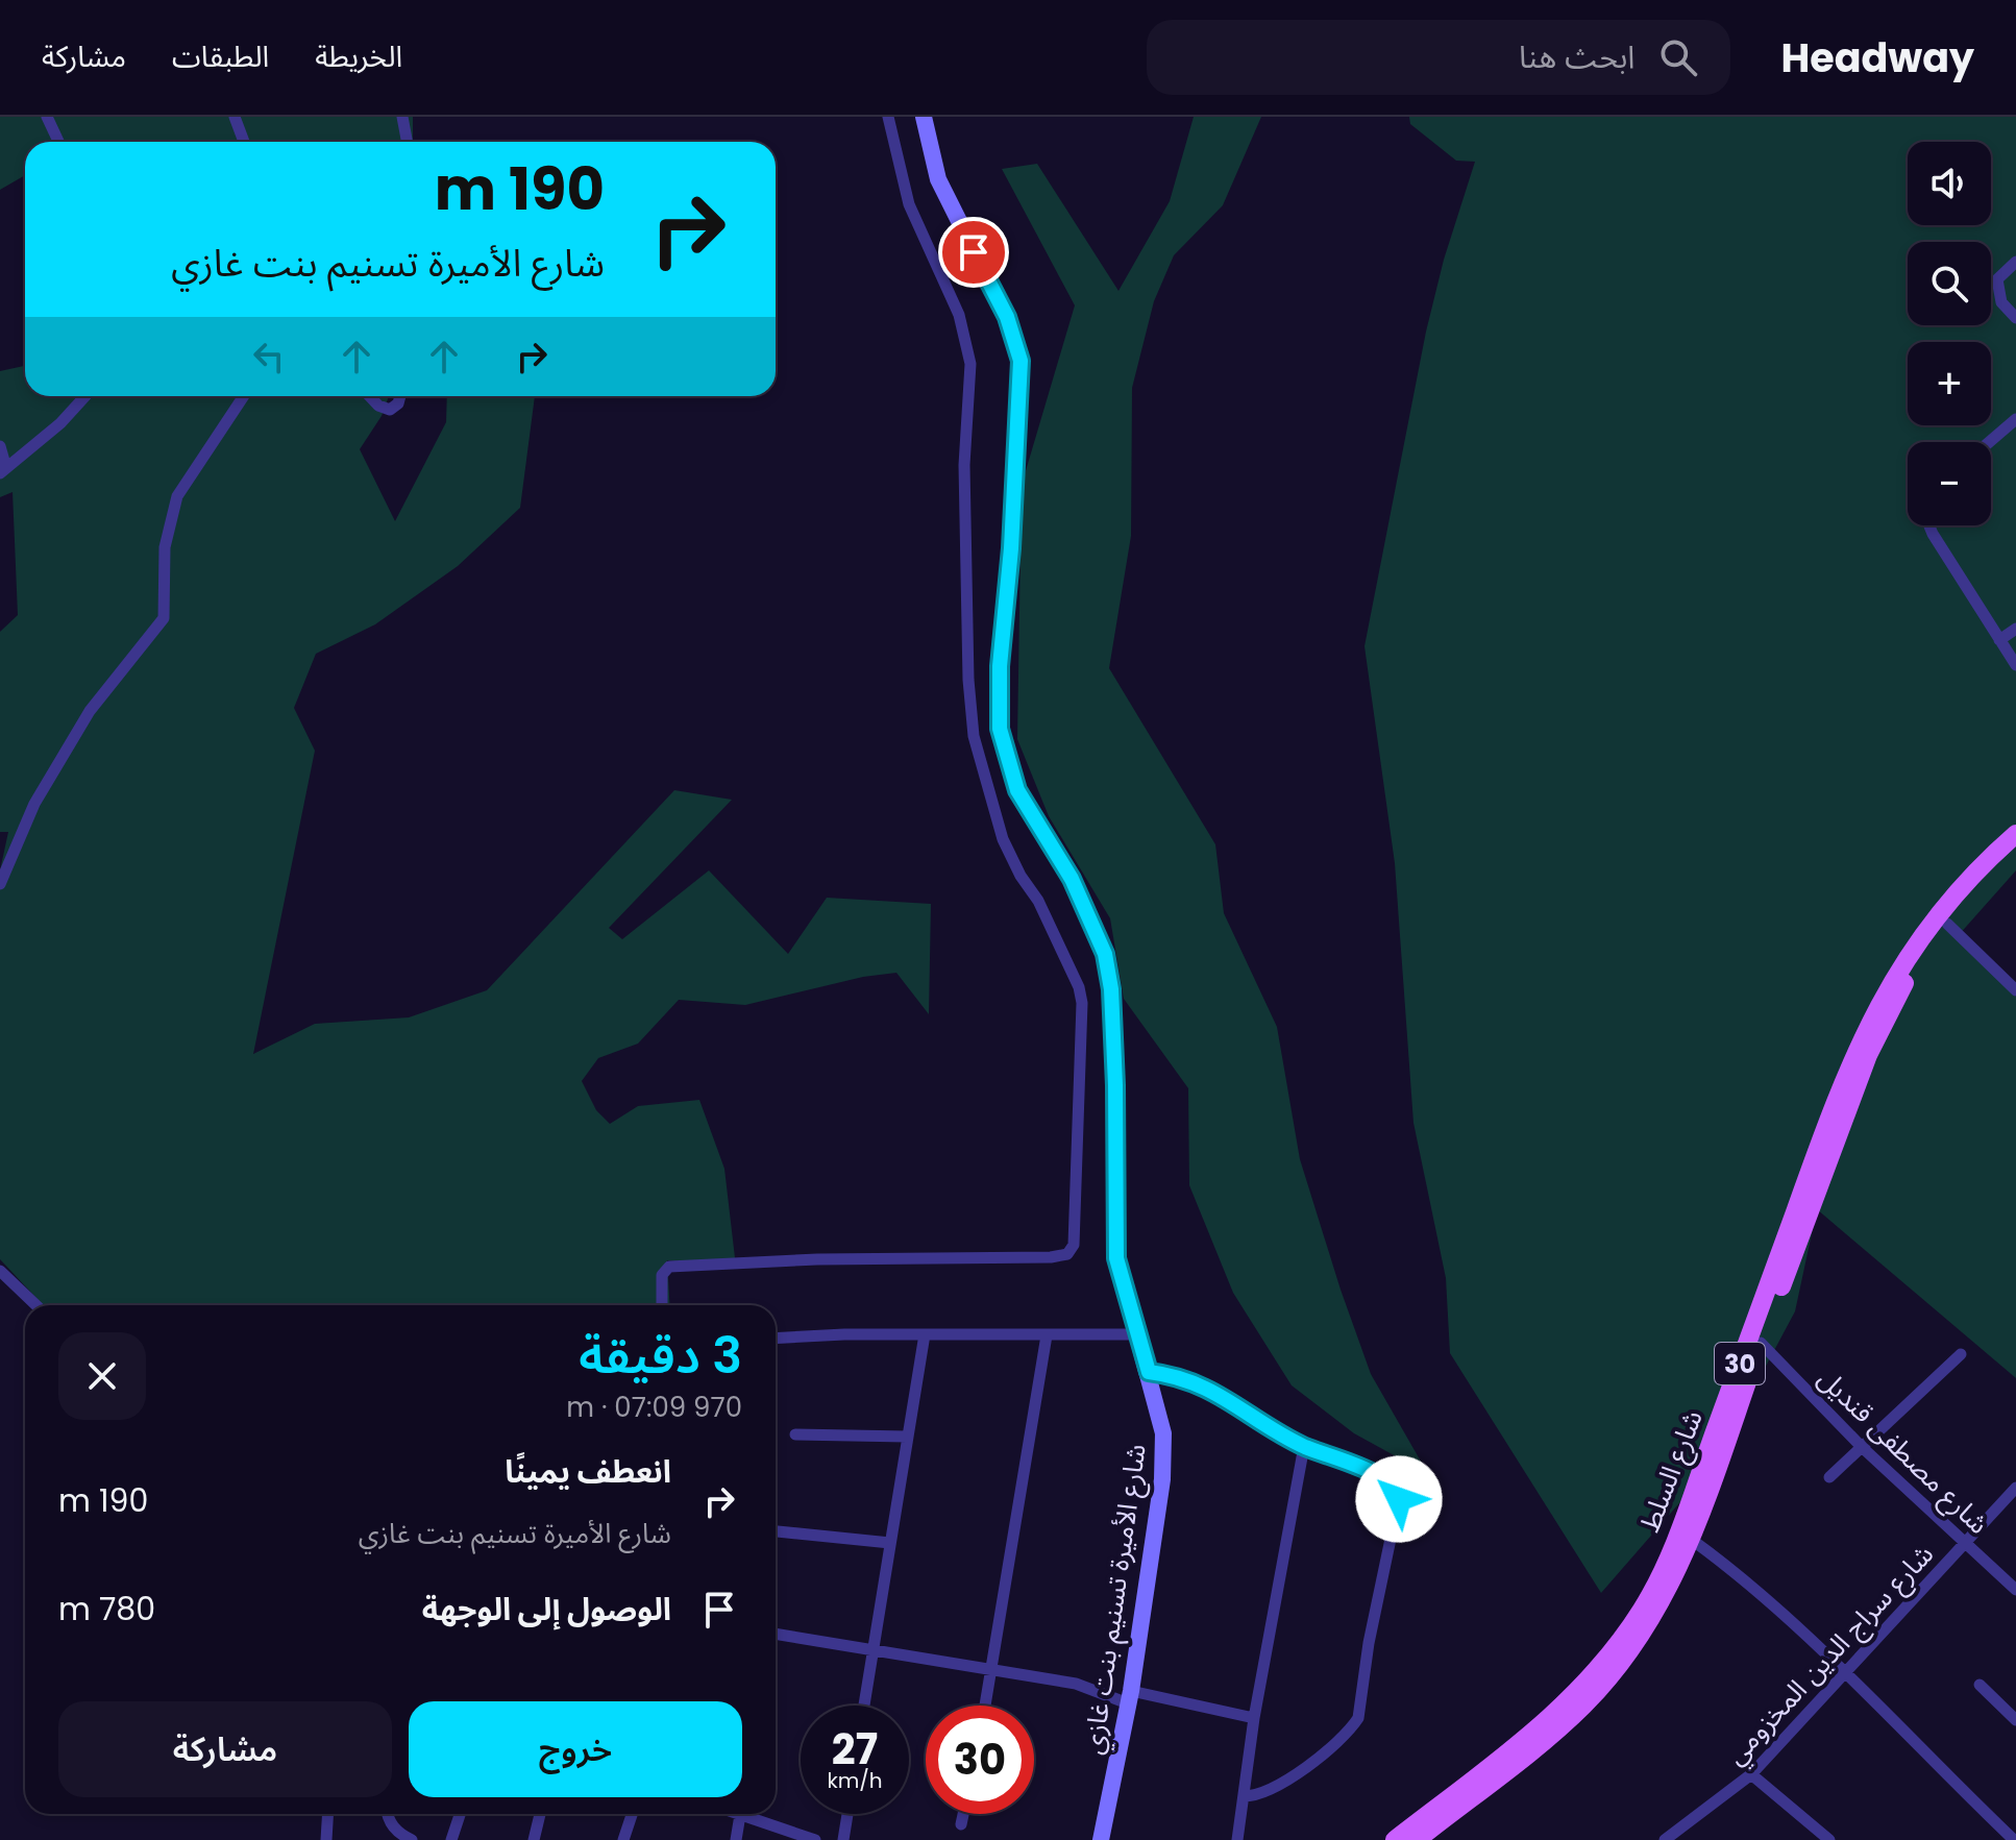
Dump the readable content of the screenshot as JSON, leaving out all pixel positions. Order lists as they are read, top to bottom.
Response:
{
  "streets": {
    "main road": ["30", "شارع السلط", "شارع الأميرة تسنيم بنت غازي"],
    "street": ["شارع مصطفى قنديل", "شارع سراج الدين المخزومي"]
  },
  "crossings": [
    ["شارع مصطفى قنديل", "شارع السلط"],
    ["شارع مصطفى قنديل", "شارع سراج الدين المخزومي"]
  ],
  "page": {
    "header": "Headway",
    "search": "ابحث هنا",
    "nav": ["الخريطة", "الطبقات", "مشاركة"],
    "map_buttons": ["+", "−"],
    "turn": ["190 m", "شارع الأميرة تسنيم بنت غازي"],
    "heading": ["3 دقيقة", "970 m · 07:09"],
    "list": [
      {
        "name": "انعطف يمينًا",
        "note": "شارع الأميرة تسنيم بنت غازي",
        "value": "190 m"
      },
      {
        "name": "الوصول إلى الوجهة",
        "value": "780 m"
      }
    ],
    "buttons": ["خروج", "مشاركة"],
    "speed": "27 km/h",
    "limit": "30"
  }
}
